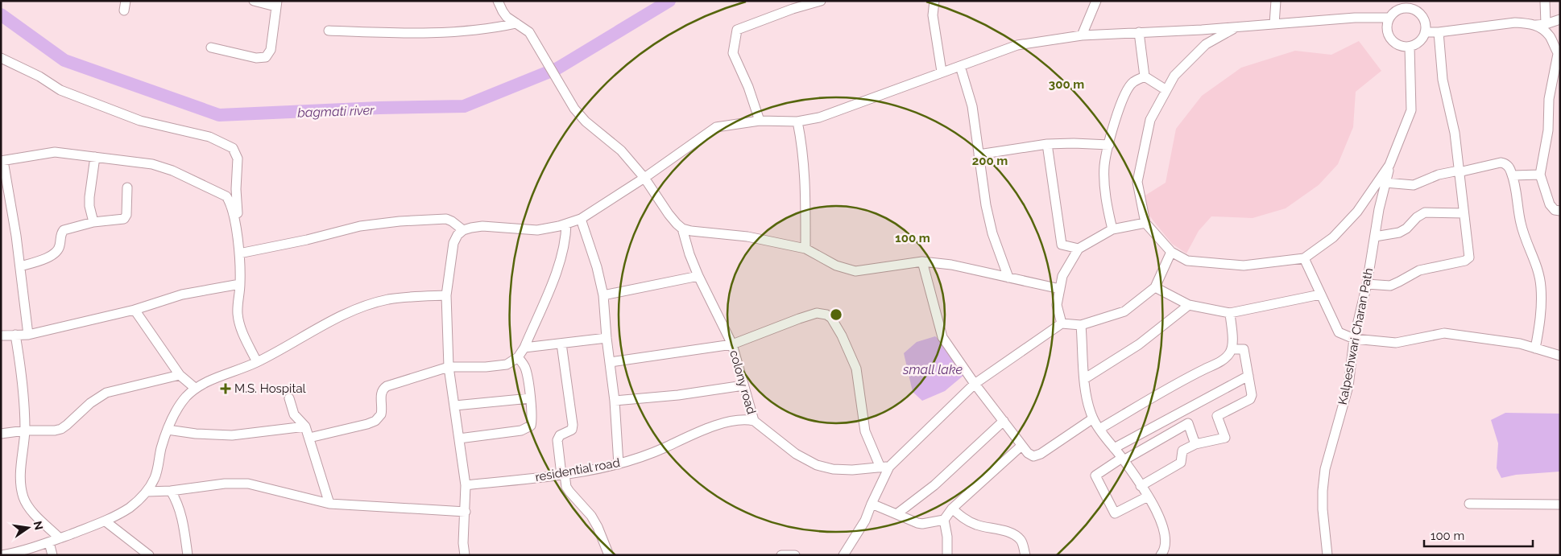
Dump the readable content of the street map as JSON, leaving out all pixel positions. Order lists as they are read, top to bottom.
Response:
{
  "streets": {
    "street": ["Kalpeshwari Charan Path", "colony road", "residential road"]
  },
  "crossings": [
    ["colony road", "residential road"]
  ],
  "water": ["bagmati river", "small lake"],
  "places": {
    "health": ["M.S. Hospital"]
  },
  "scale_bar": "100 m",
  "north": "right",
  "rings": ["300 m", "200 m", "100 m"]
}
